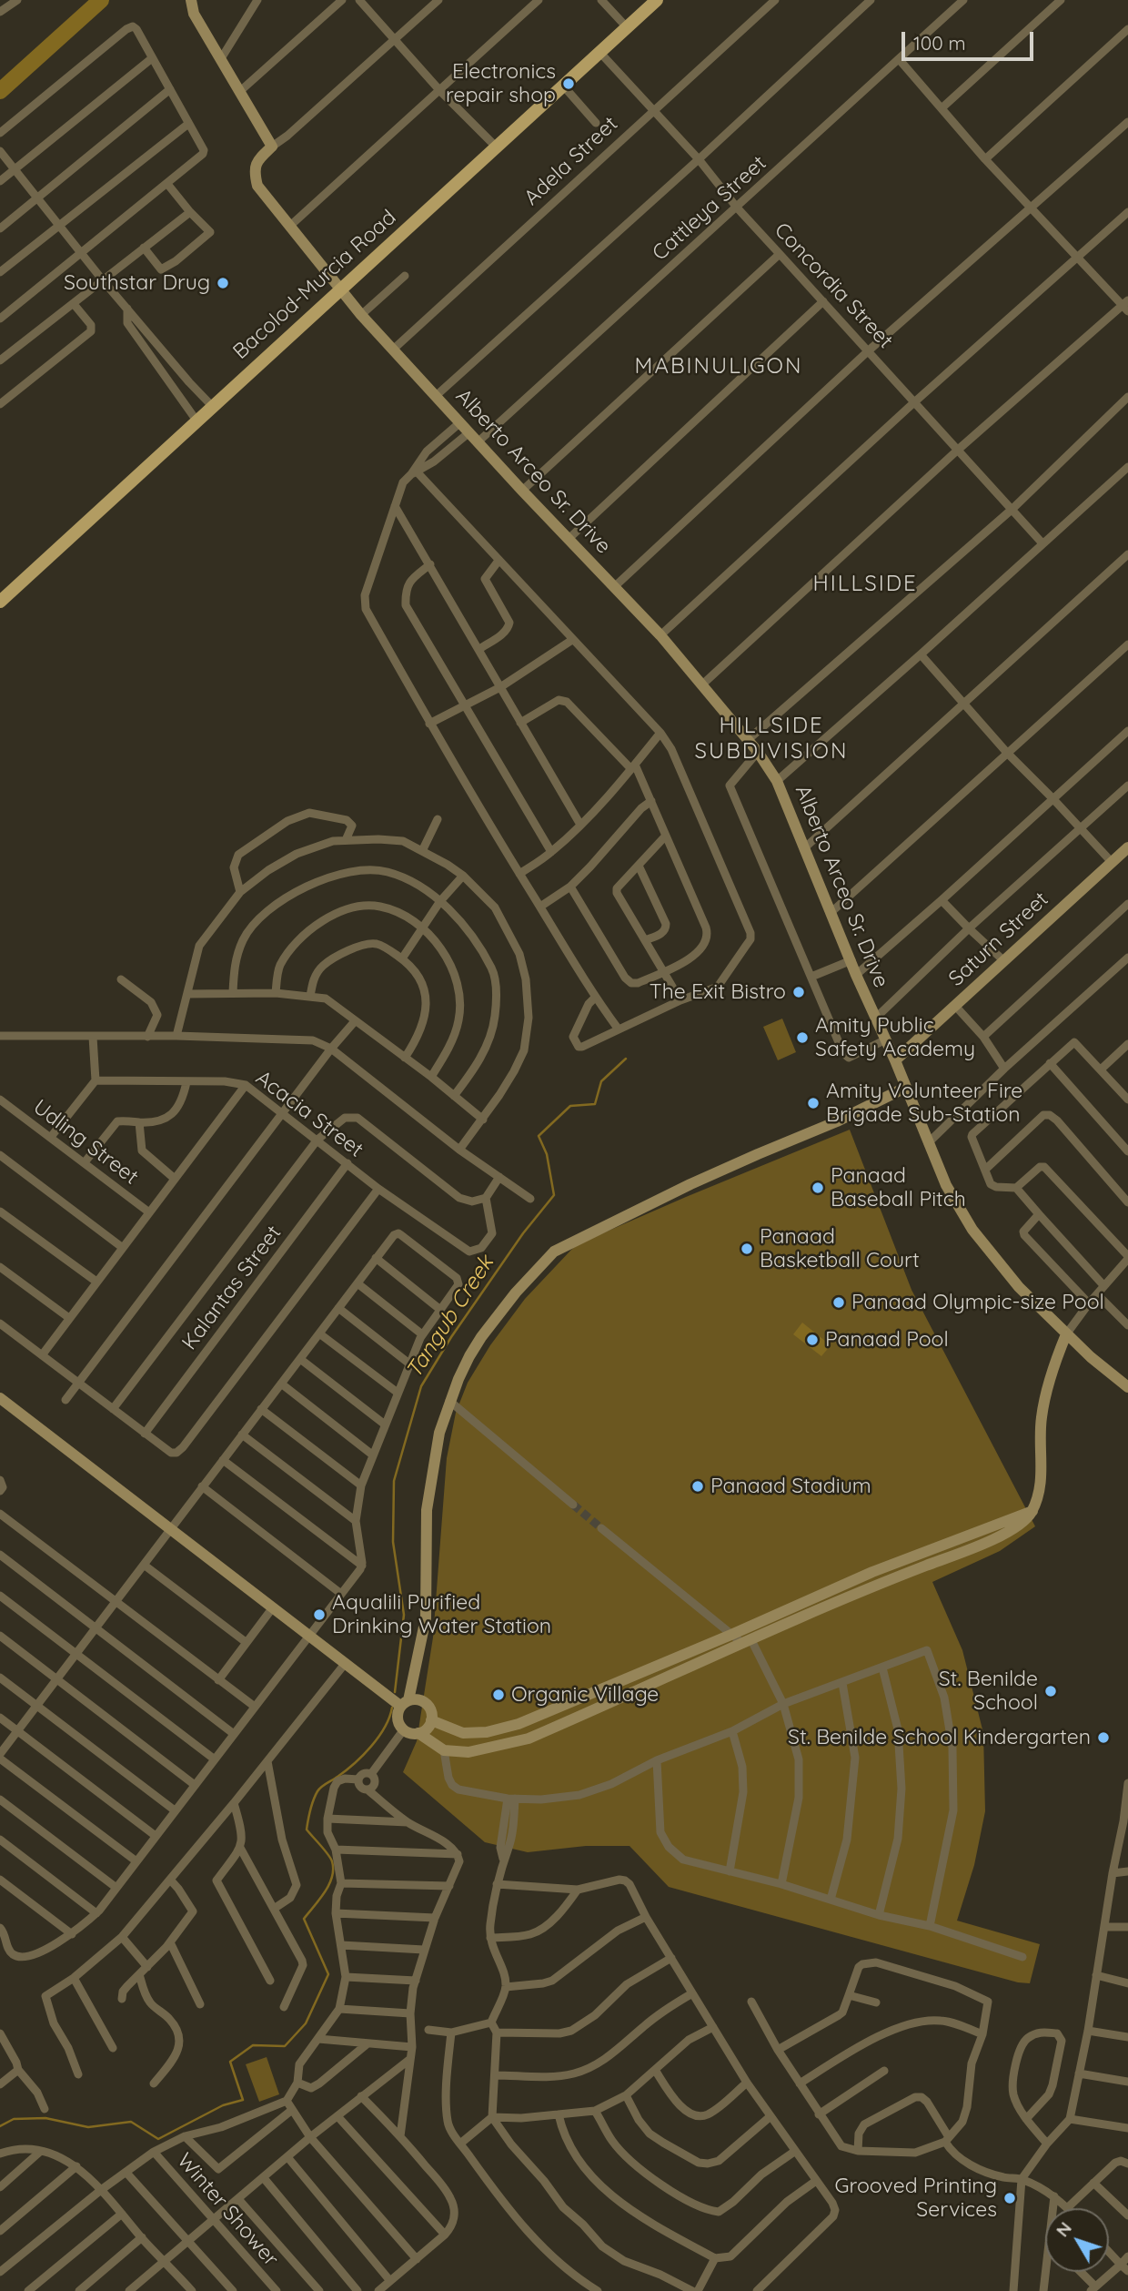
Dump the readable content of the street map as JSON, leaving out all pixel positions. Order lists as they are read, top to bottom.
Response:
{
  "streets": {
    "main road": ["Bacolod-Murcia Road"],
    "street": [
      "Adela Street",
      "Cattleya Street",
      "Concordia Street",
      "Alberto Arceo Sr. Drive",
      "Saturn Street",
      "Acacia Street",
      "Udling Street",
      "Kalantas Street",
      "Winter Shower"
    ]
  },
  "crossings": [
    ["Adela Street", "Concordia Street"],
    ["Adela Street", "Alberto Arceo Sr. Drive"],
    ["Cattleya Street", "Concordia Street"],
    ["Cattleya Street", "Alberto Arceo Sr. Drive"],
    ["Bacolod-Murcia Road", "Concordia Street"],
    ["Bacolod-Murcia Road", "Alberto Arceo Sr. Drive"],
    ["Alberto Arceo Sr. Drive", "Saturn Street"],
    ["Acacia Street", "Kalantas Street"]
  ],
  "districts": ["MABINULIGON", "HILLSIDE", "HILLSIDE SUBDIVISION"],
  "water": ["Tangub Creek"],
  "places": [
    "Electronics repair shop",
    "Southstar Drug",
    "The Exit Bistro",
    "Amity Public Safety Academy",
    "Amity Volunteer Fire Brigade Sub-Station",
    "Panaad Baseball Pitch",
    "Panaad Basketball Court",
    "Panaad Olympic-size Pool",
    "Panaad Pool",
    "Panaad Stadium",
    "Aqualili Purified Drinking Water Station",
    "St. Benilde School",
    "Organic Village",
    "St. Benilde School Kindergarten",
    "Grooved Printing Services"
  ],
  "scale_bar": "100 m",
  "north": "top left"
}
